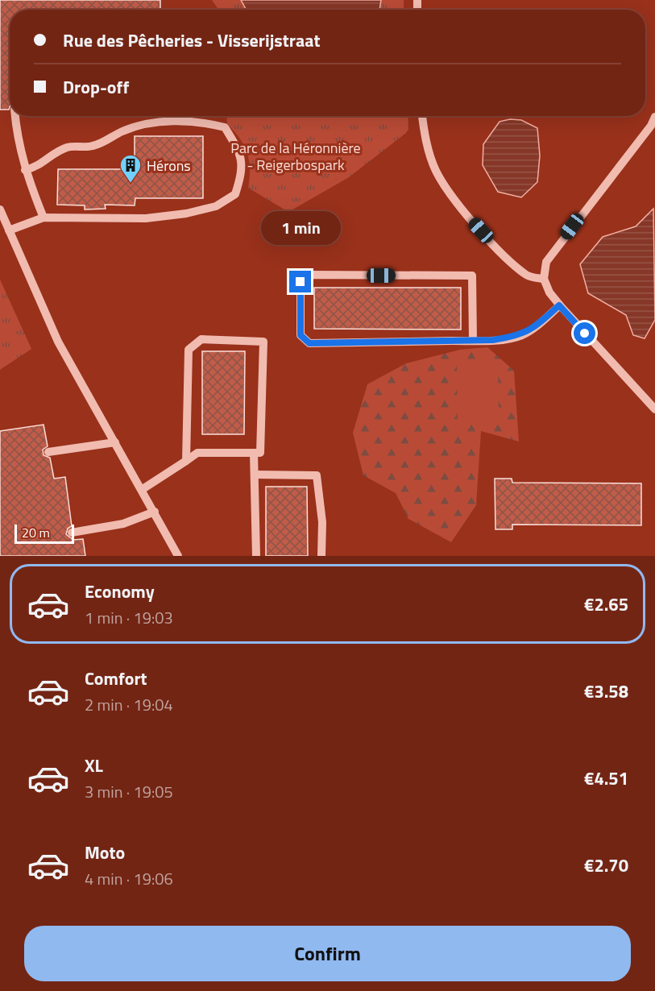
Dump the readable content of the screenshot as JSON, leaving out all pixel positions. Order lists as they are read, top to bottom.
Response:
{
  "parks": ["Parc de la Héronnière - Reigerbospark"],
  "places": {
    "building": ["Hérons"]
  },
  "scale_bar": "20 m",
  "page": {
    "banner": ["Rue des Pêcheries - Visserijstraat", "Drop-off"],
    "bubble": "1 min",
    "scale": "20 m",
    "list": [
      {
        "name": "Economy",
        "note": "1 min · 19:03",
        "value": "€2.65"
      },
      {
        "name": "Comfort",
        "note": "2 min · 19:04",
        "value": "€3.58"
      },
      {
        "name": "XL",
        "note": "3 min · 19:05",
        "value": "€4.51"
      },
      {
        "name": "Moto",
        "note": "4 min · 19:06",
        "value": "€2.70"
      }
    ],
    "buttons": "Confirm"
  }
}
